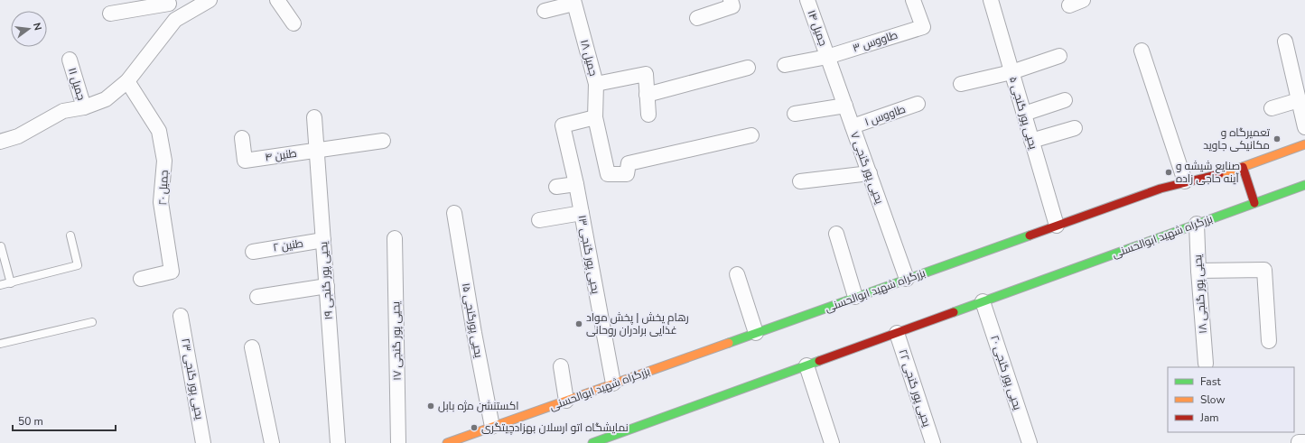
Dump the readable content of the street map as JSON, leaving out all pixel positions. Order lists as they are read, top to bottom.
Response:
{
  "streets": {
    "main road": ["بزرگراه شهید ابوالحسنی"],
    "street": [
      "جمیل ۱۴",
      "طاووس ۳",
      "جمیل ۱۸",
      "جمیل ۱۱",
      "یحیی پور گنجی ۵",
      "طاووس ۱",
      "طنین ۴",
      "یحیی پور گنجی ۷",
      "جمیل ۲۰",
      "طنین ۲",
      "یحیی پور گنجی ۱۳",
      "یحیی پور گنجی ۱۹",
      "یحیی پور گنجی ۱۸",
      "یحیی پورگنجی ۱۵",
      "یحیی پور گنجی ۱۷",
      "یحیی پور گنجی ۲۰",
      "یحیی پور گنجی ۲۳",
      "یحیی پور گنجی ۲۲"
    ]
  },
  "crossings": [
    ["جمیل ۱۴", "طاووس ۳"],
    ["جمیل ۱۴", "یحیی پور گنجی ۷"],
    ["طاووس ۳", "یحیی پور گنجی ۷"],
    ["جمیل ۱۸", "یحیی پور گنجی ۱۳"],
    ["یحیی پور گنجی ۵", "بزرگراه شهید ابوالحسنی"],
    ["طاووس ۱", "یحیی پور گنجی ۷"],
    ["طنین ۴", "یحیی پور گنجی ۱۹"],
    ["یحیی پور گنجی ۷", "بزرگراه شهید ابوالحسنی"],
    ["بزرگراه شهید ابوالحسنی", "یحیی پور گنجی ۱۳"],
    ["بزرگراه شهید ابوالحسنی", "یحیی پور گنجی ۱۸"],
    ["بزرگراه شهید ابوالحسنی", "یحیی پورگنجی ۱۵"],
    ["بزرگراه شهید ابوالحسنی", "یحیی پور گنجی ۲۰"],
    ["بزرگراه شهید ابوالحسنی", "یحیی پور گنجی ۲۲"],
    ["طنین ۲", "یحیی پور گنجی ۱۹"]
  ],
  "places": [
    "تعمیرگاه و مکانیکی جاوید",
    "صنایع شیشه و آینه حاجی زاده",
    "رهام پخش | پخش مواد غذایی برادران روحانی",
    "اکستنشن مژه بابل",
    "نمایشگاه اتو ارسلان بهزادچیتگری"
  ],
  "legend": ["Fast", "Slow", "Jam"],
  "scale_bar": "50 m",
  "north": "right"
}
